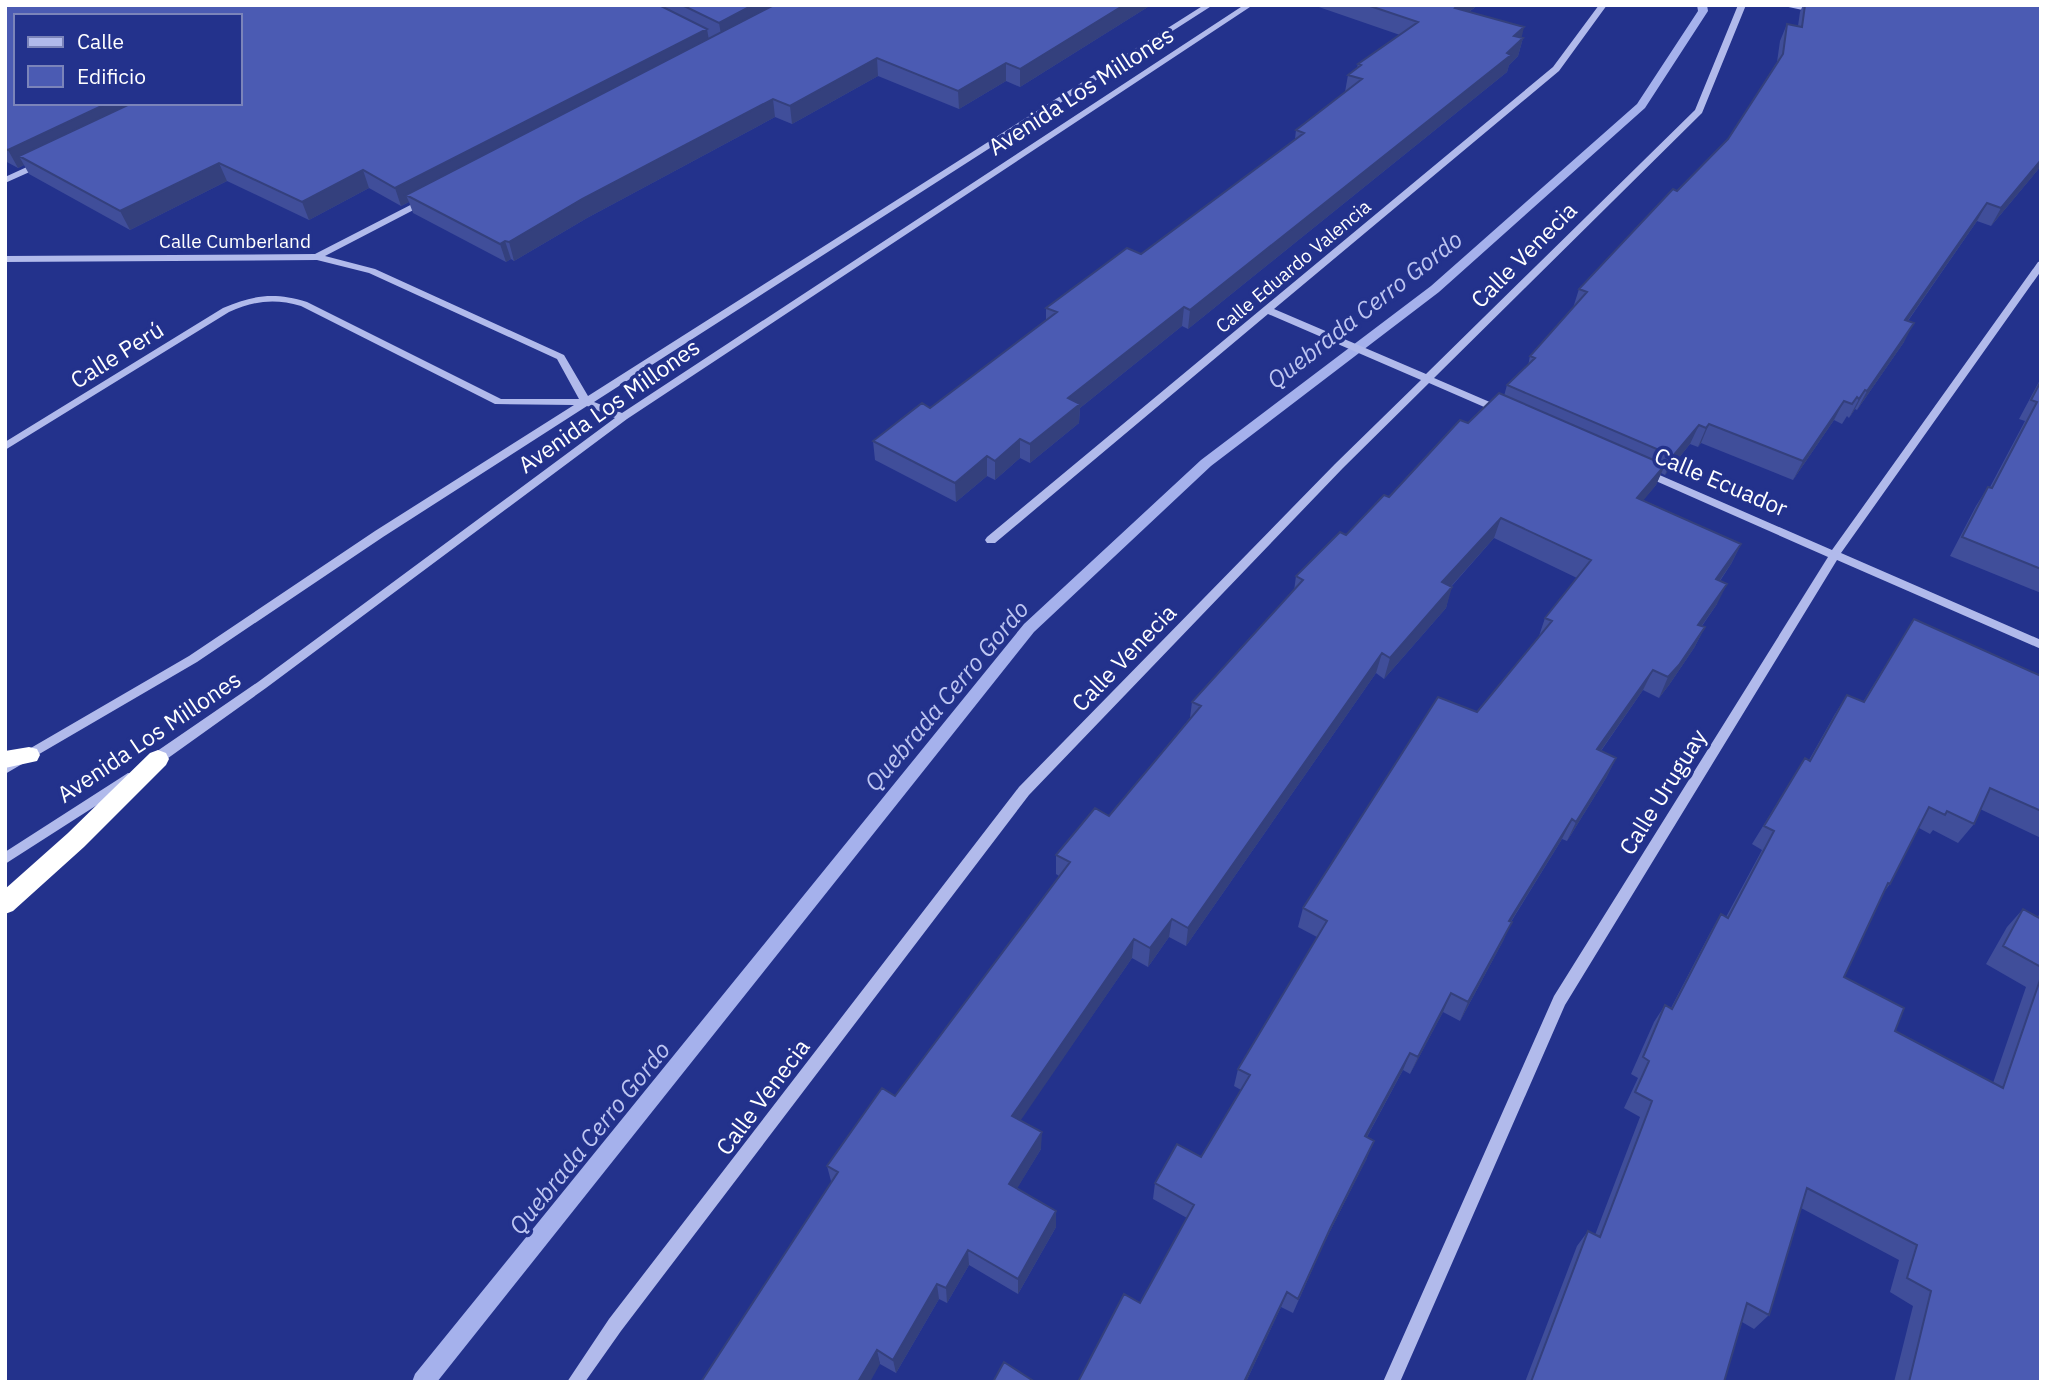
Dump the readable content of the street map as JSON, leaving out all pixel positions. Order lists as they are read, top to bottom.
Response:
{
  "streets": {
    "street": [
      "Avenida Los Millones",
      "Calle Cumberland",
      "Calle Venecia",
      "Calle Eduardo Valencia",
      "Calle Perú",
      "Calle Ecuador",
      "Calle Uruguay"
    ]
  },
  "crossings": [
    ["Avenida Los Millones", "Calle Cumberland"],
    ["Avenida Los Millones", "Calle Perú"],
    ["Calle Cumberland", "Calle Perú"],
    ["Calle Ecuador", "Calle Uruguay"]
  ],
  "water": ["Quebrada Cerro Gordo"],
  "legend": ["Calle", "Edificio"]
}
